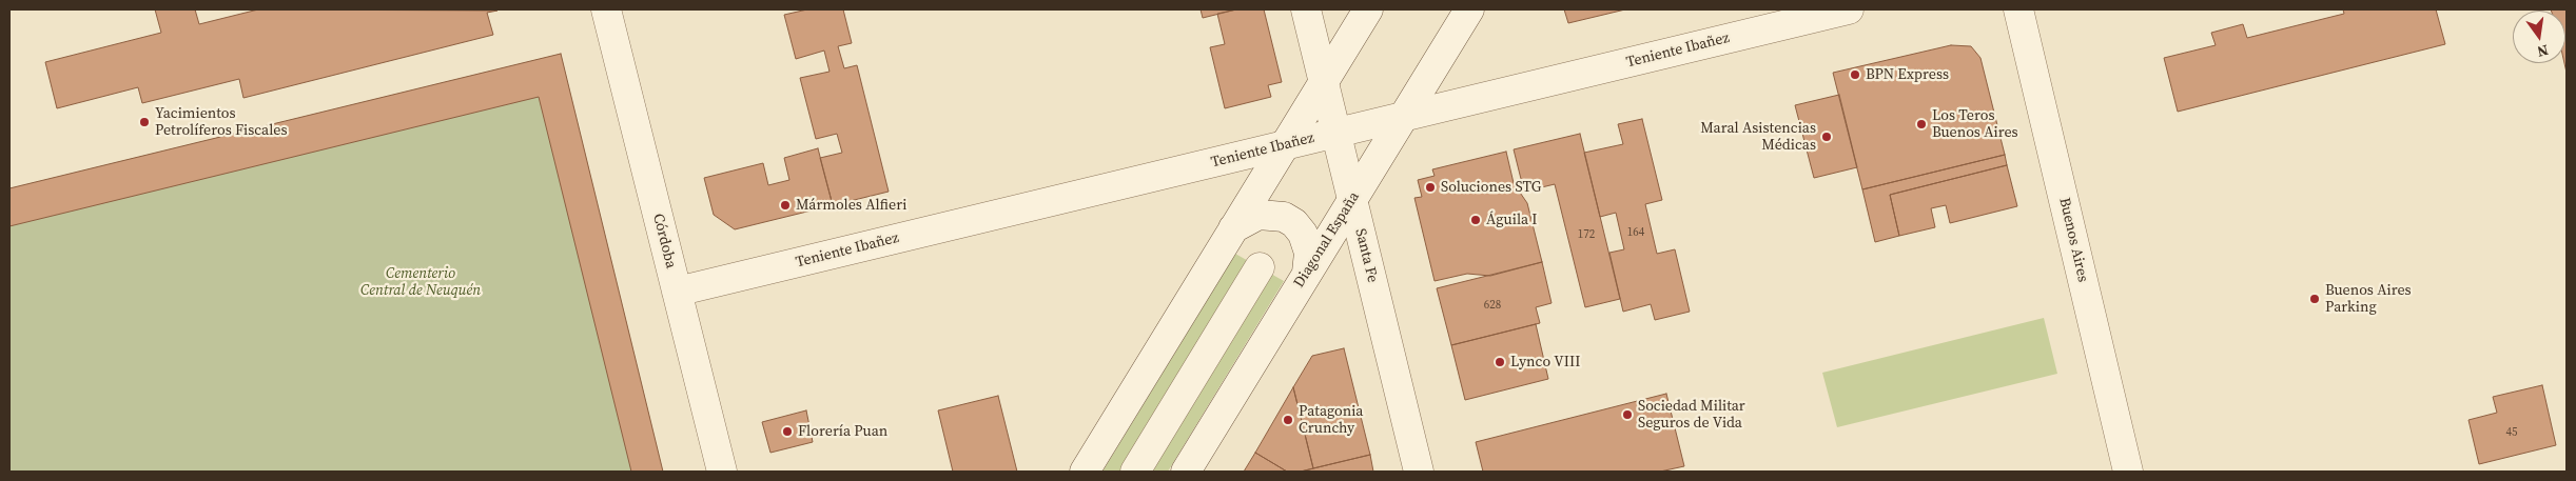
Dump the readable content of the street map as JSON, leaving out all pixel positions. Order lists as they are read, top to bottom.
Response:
{
  "streets": {
    "street": [
      "Teniente Ibañez",
      "Diagonal España",
      "Buenos Aires",
      "Córdoba",
      "Santa Fe"
    ]
  },
  "crossings": [
    ["Teniente Ibañez", "Diagonal España"],
    ["Teniente Ibañez", "Córdoba"],
    ["Teniente Ibañez", "Santa Fe"],
    ["Diagonal España", "Santa Fe"]
  ],
  "parks": ["Cementerio Central de Neuquén"],
  "places": [
    "BPN Express",
    "Yacimientos Petrolíferos Fiscales",
    "Los Teros Buenos Aires",
    "Maral Asistencias Médicas",
    "Soluciones STG",
    "Mármoles Alfieri",
    "Águila I",
    "Buenos Aires Parking",
    "Lynco VIII",
    "Sociedad Militar Seguros de Vida",
    "Patagonia Crunchy",
    "Florería Puan"
  ],
  "house_numbers": [
    "164",
    "172",
    "628",
    "45"
  ],
  "north": "bottom"
}
